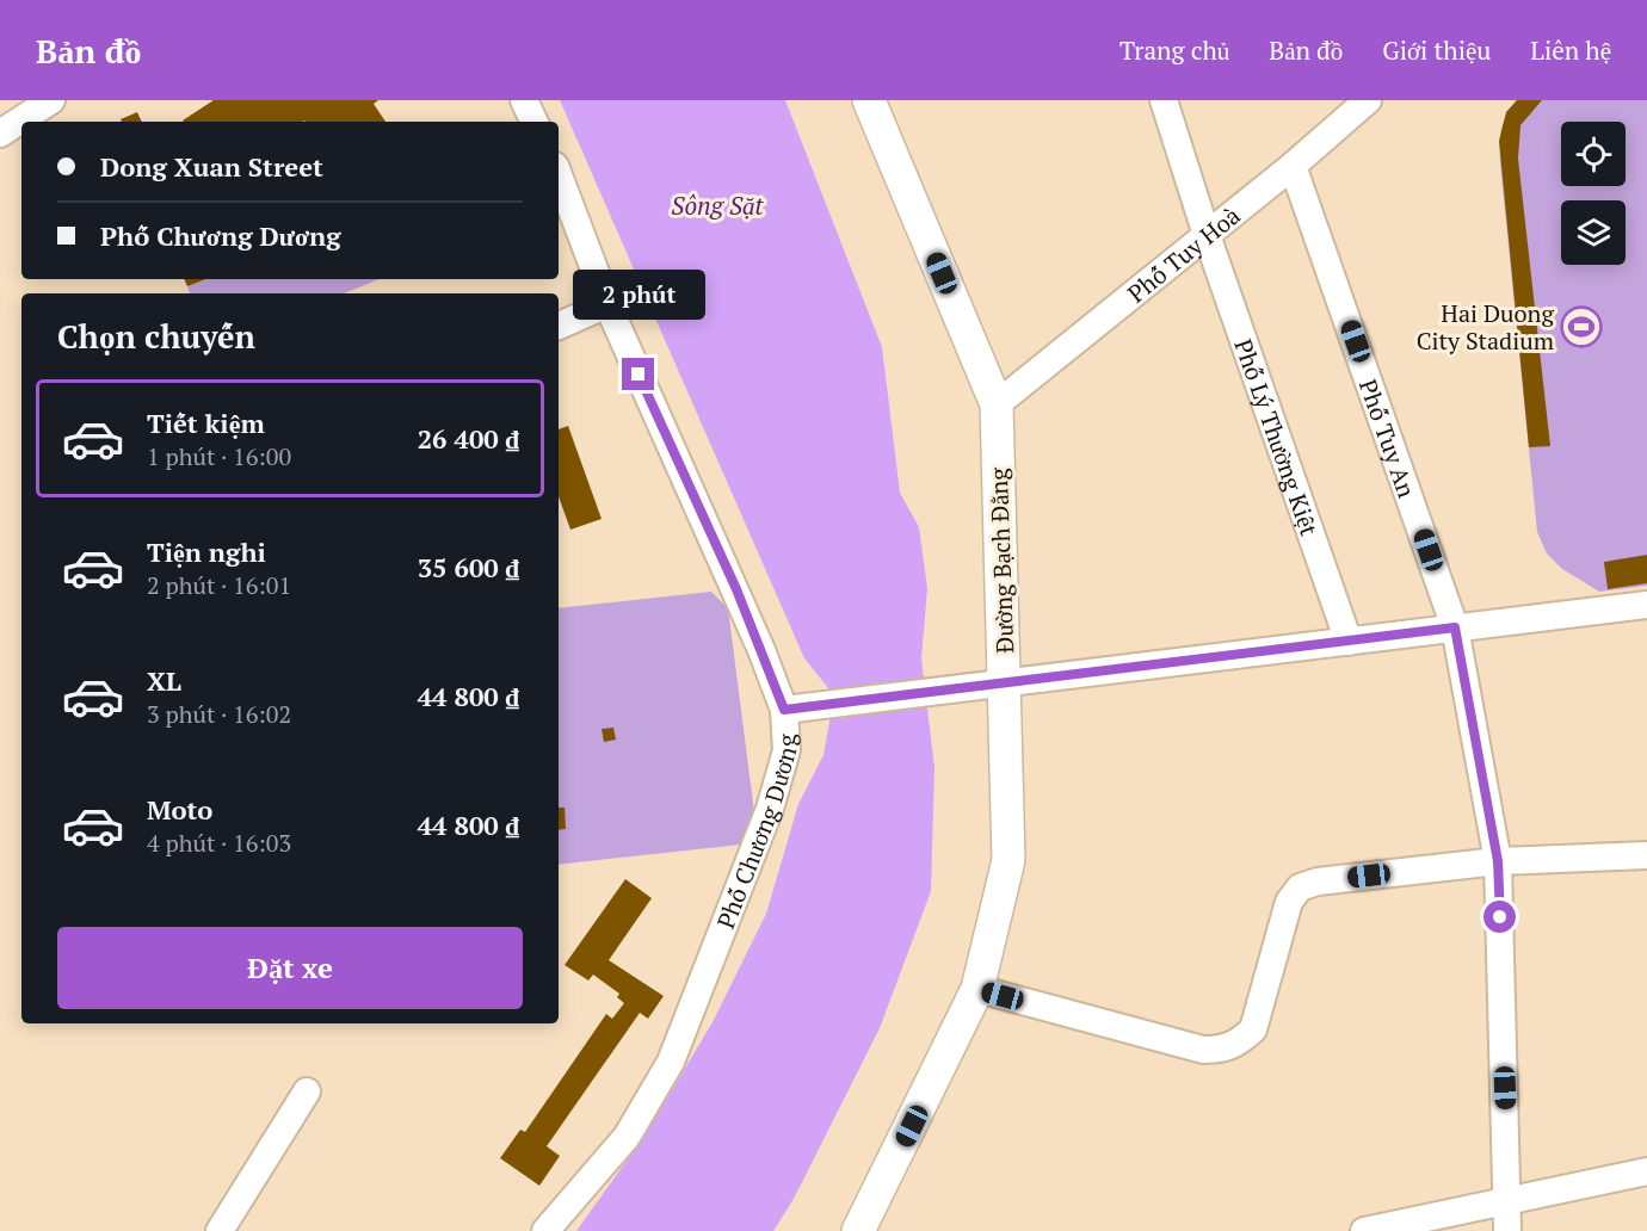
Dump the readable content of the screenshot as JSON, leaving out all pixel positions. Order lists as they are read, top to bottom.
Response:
{
  "streets": {
    "main road": ["Đường Bạch Đằng"],
    "street": [
      "Phố Tuy Hoà",
      "Phố Lý Thường Kiệt",
      "Phố Tuy An",
      "Phố Chương Dương"
    ]
  },
  "crossings": [
    ["Phố Tuy Hoà", "Phố Lý Thường Kiệt"],
    ["Phố Tuy Hoà", "Phố Tuy An"],
    ["Phố Tuy Hoà", "Đường Bạch Đằng"]
  ],
  "water": ["Sông Sặt"],
  "places": {
    "sports": ["Hai Duong City Stadium"]
  },
  "page": {
    "header": "Bản đồ",
    "nav": [
      "Trang chủ",
      "Bản đồ",
      "Giới thiệu",
      "Liên hệ"
    ],
    "banner": ["Dong Xuan Street", "Phố Chương Dương"],
    "bubble": "2 phút",
    "heading": "Chọn chuyến",
    "list": [
      {
        "name": "Tiết kiệm",
        "note": "1 phút · 16:00",
        "value": "26 400 ₫"
      },
      {
        "name": "Tiện nghi",
        "note": "2 phút · 16:01",
        "value": "35 600 ₫"
      },
      {
        "name": "XL",
        "note": "3 phút · 16:02",
        "value": "44 800 ₫"
      },
      {
        "name": "Moto",
        "note": "4 phút · 16:03",
        "value": "44 800 ₫"
      }
    ],
    "buttons": "Đặt xe"
  }
}
